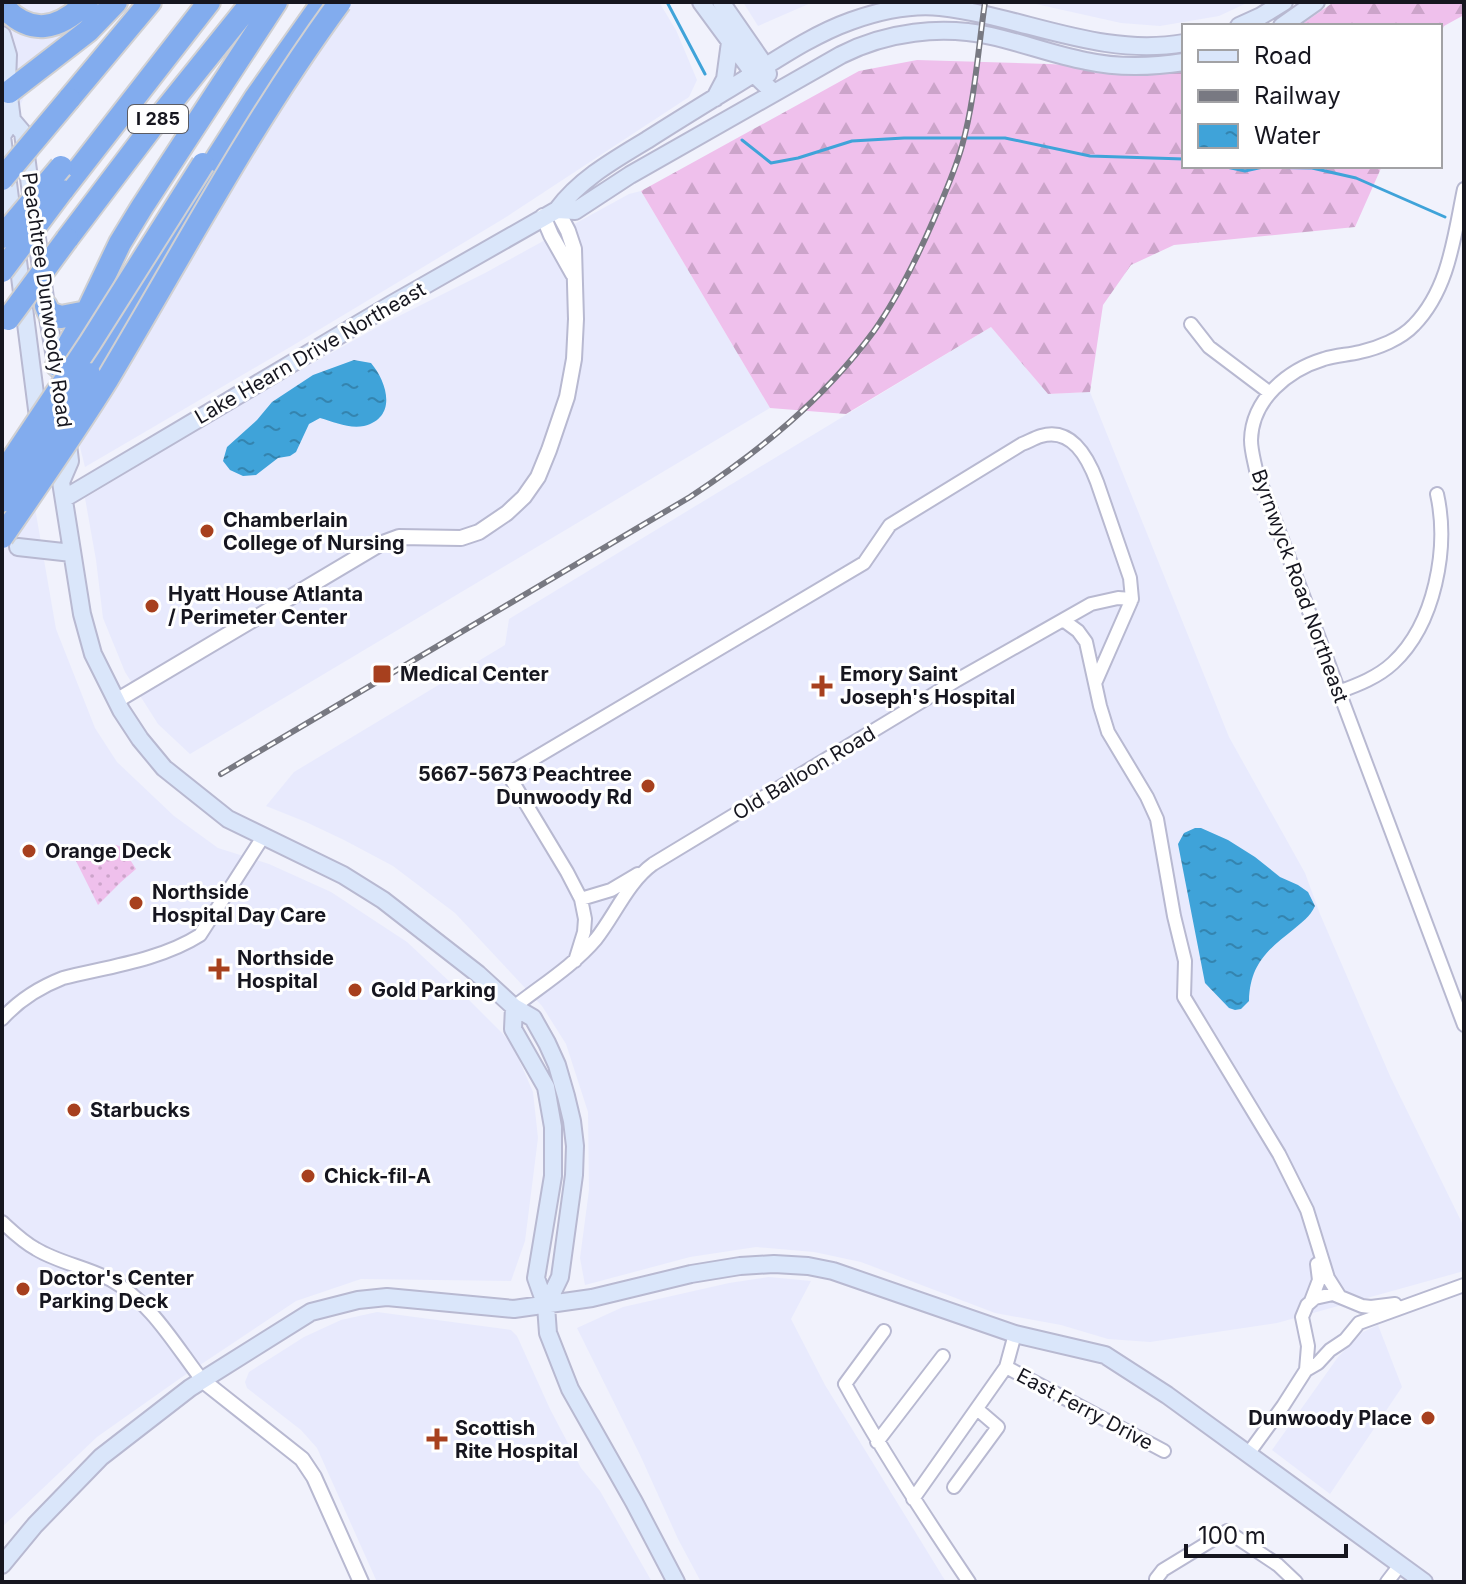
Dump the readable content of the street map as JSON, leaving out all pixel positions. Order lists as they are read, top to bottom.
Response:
{
  "streets": {
    "highway": ["I 285"],
    "main road": ["Peachtree Dunwoody Road", "Lake Hearn Drive Northeast"],
    "street": ["Byrnwyck Road Northeast", "Old Balloon Road", "East Ferry Drive"]
  },
  "crossings": [
    ["Peachtree Dunwoody Road", "Lake Hearn Drive Northeast"],
    ["Peachtree Dunwoody Road", "Old Balloon Road"]
  ],
  "places": {
    "other": [
      "Chamberlain College of Nursing",
      "Hyatt House Atlanta / Perimeter Center",
      "5667-5673 Peachtree Dunwoody Rd",
      "Orange Deck",
      "Northside Hospital Day Care",
      "Gold Parking",
      "Starbucks",
      "Chick-fil-A",
      "Doctor's Center Parking Deck",
      "Dunwoody Place"
    ],
    "transit": ["Medical Center"],
    "health": ["Emory Saint Joseph's Hospital", "Northside Hospital", "Scottish Rite Hospital"]
  },
  "legend": ["Road", "Railway", "Water"],
  "scale_bar": "100 m"
}
